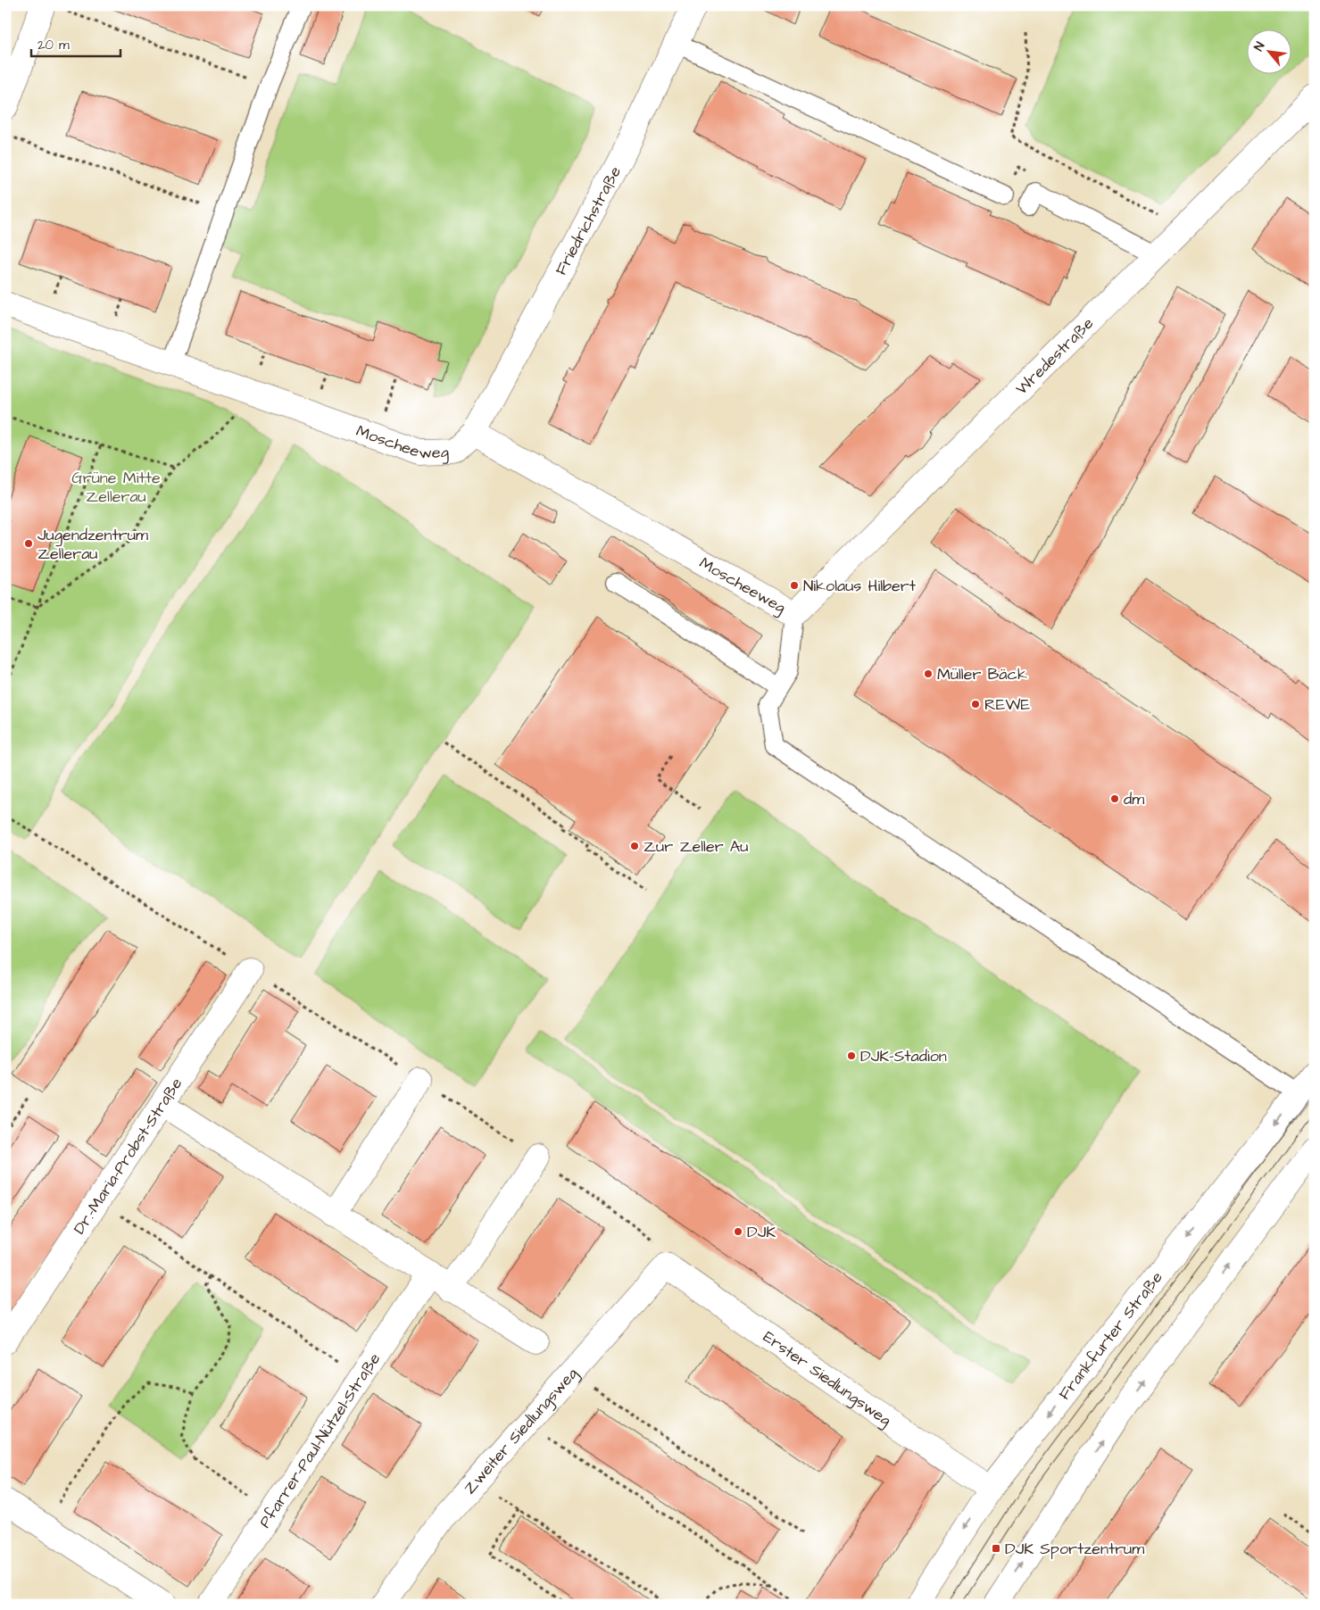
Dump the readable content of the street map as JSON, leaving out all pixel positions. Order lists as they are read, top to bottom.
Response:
{
  "streets": {
    "street": [
      "Friedrichstraße",
      "Wredestraße",
      "Moscheeweg",
      "Dr.-Maria-Probst-Straße",
      "Frankfurter Straße",
      "Erster Siedlungsweg",
      "Zweiter Siedlungsweg",
      "Pfarrer-Paul-Nützel-Straße"
    ]
  },
  "crossings": [
    ["Friedrichstraße", "Moscheeweg"],
    ["Wredestraße", "Moscheeweg"],
    ["Frankfurter Straße", "Erster Siedlungsweg"],
    ["Erster Siedlungsweg", "Zweiter Siedlungsweg"]
  ],
  "parks": ["Grüne Mitte Zellerau"],
  "places": {
    "other": [
      "Jugendzentrum Zellerau",
      "Nikolaus Hilbert",
      "Müller Bäck",
      "REWE",
      "dm",
      "Zur Zeller Au",
      "DJK-Stadion",
      "DJK"
    ],
    "transit": ["DJK Sportzentrum"]
  },
  "scale_bar": "20 m",
  "north": "top left"
}
